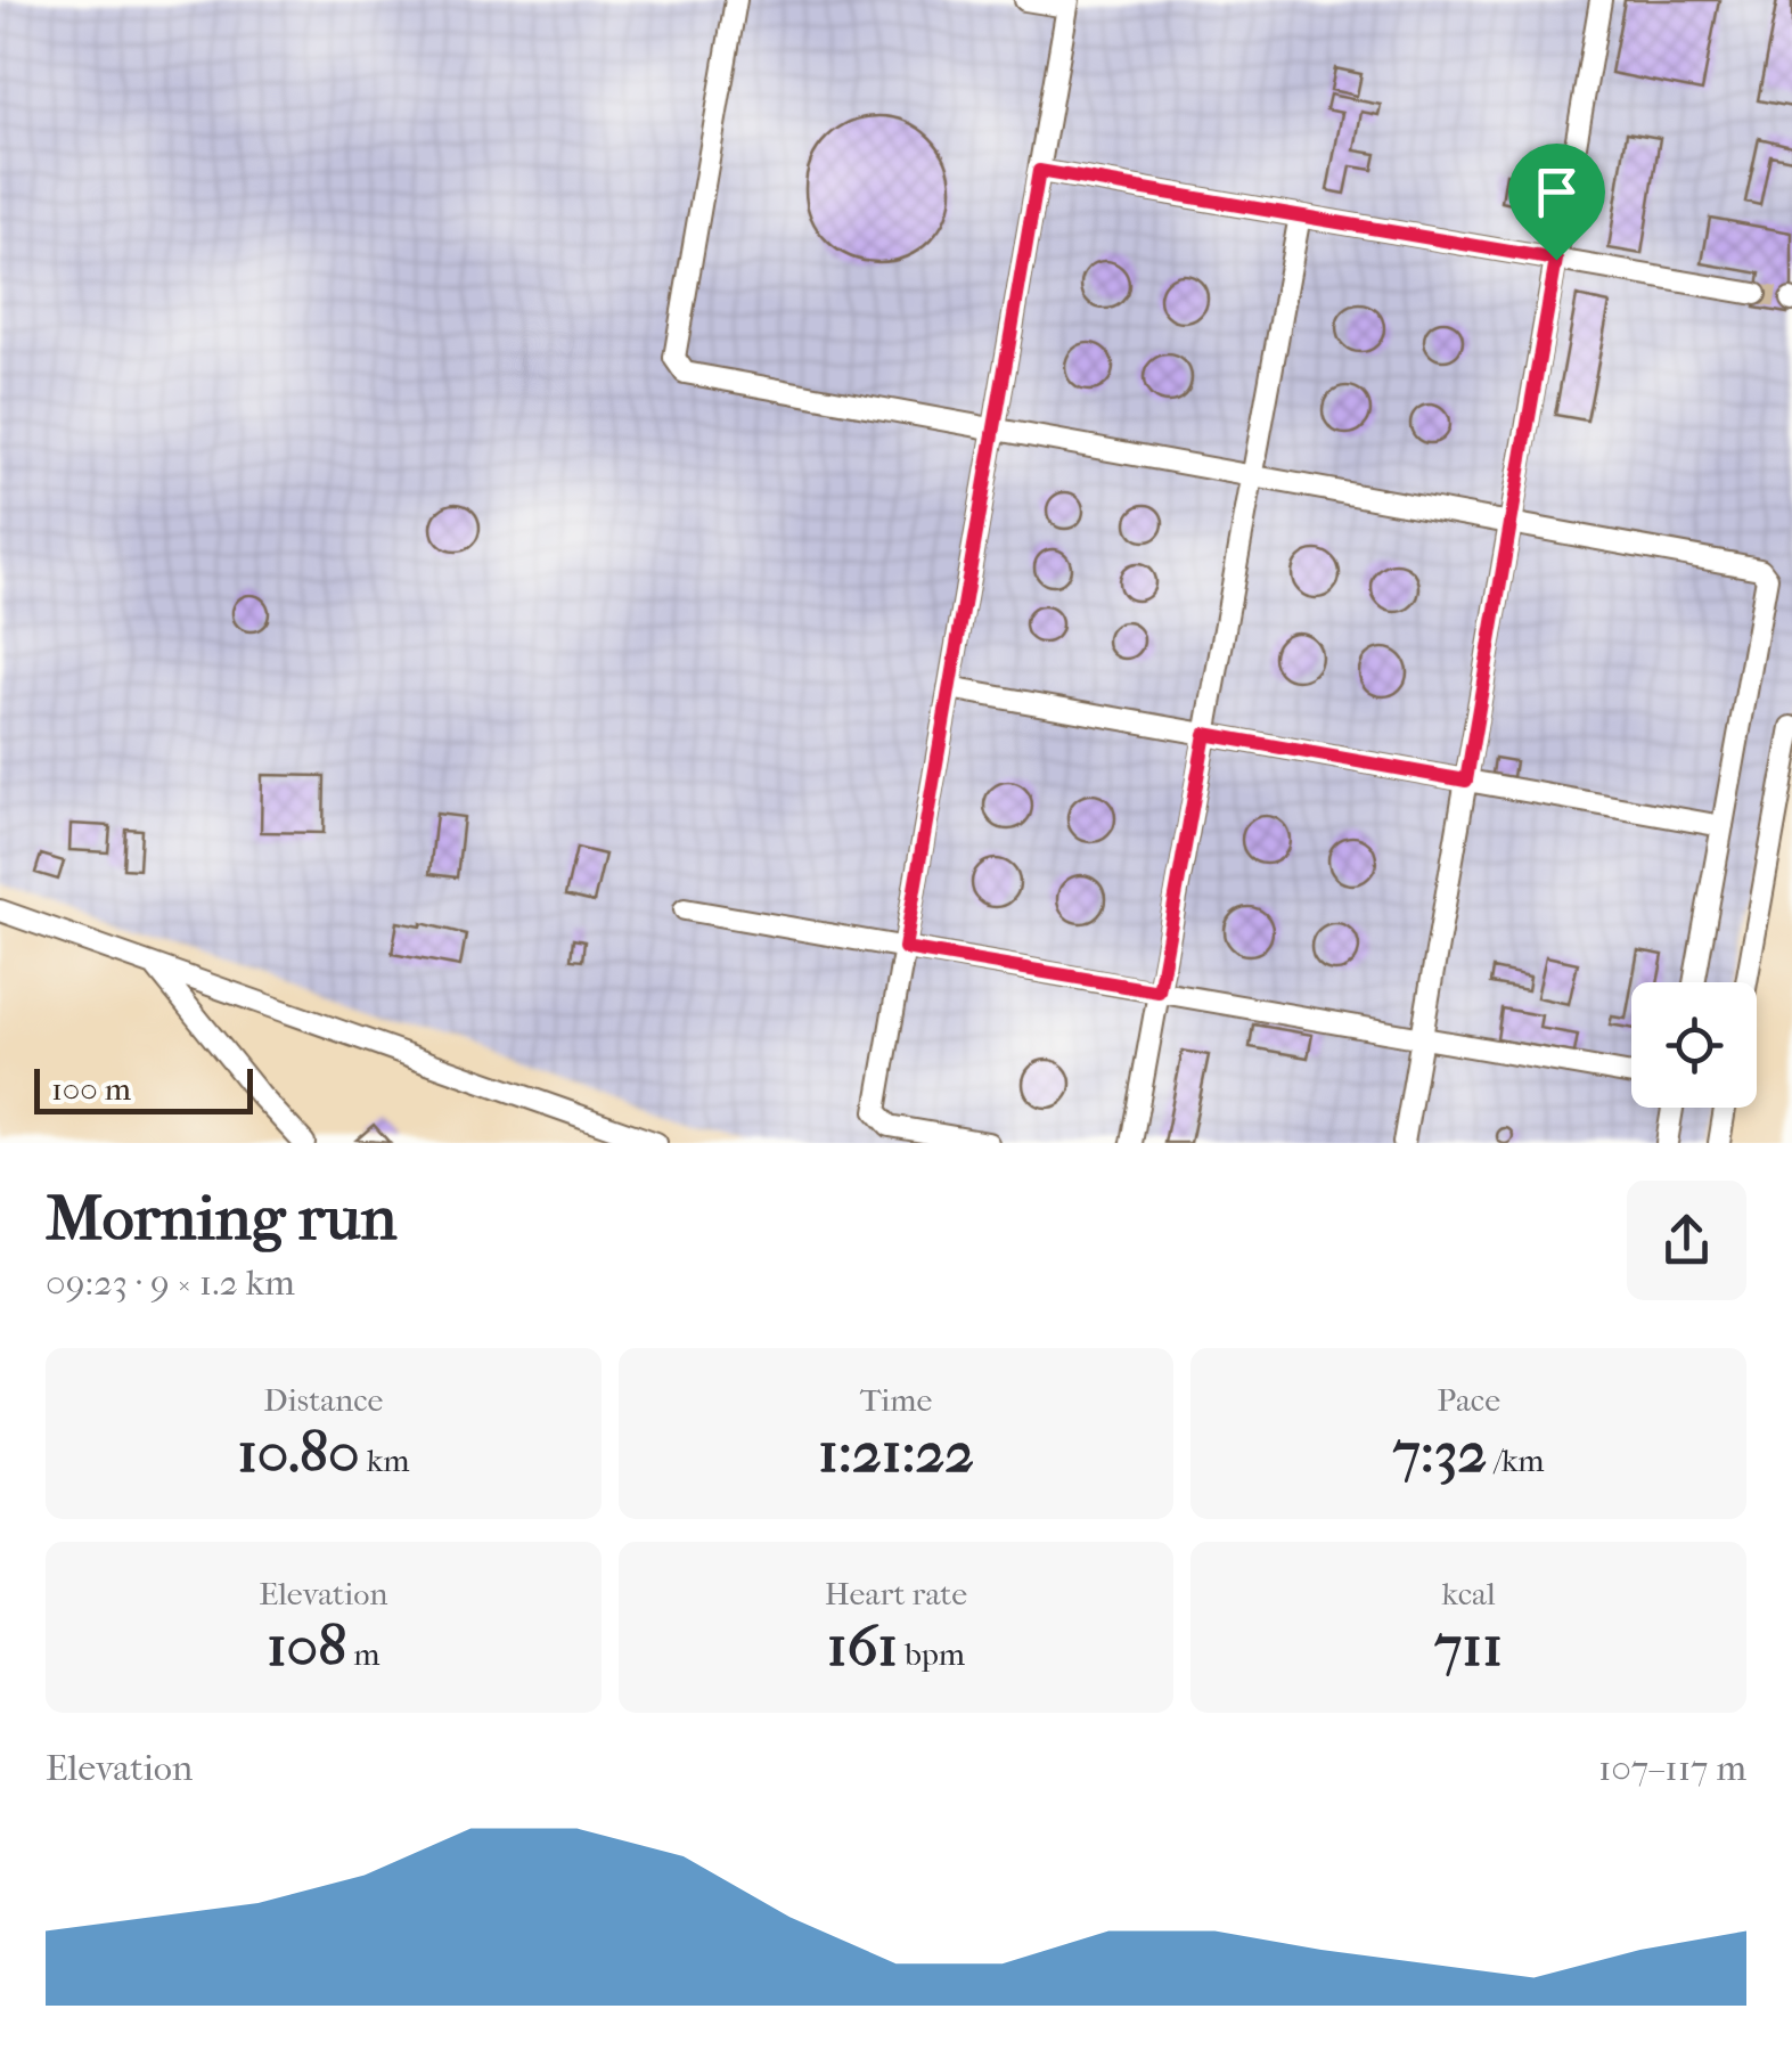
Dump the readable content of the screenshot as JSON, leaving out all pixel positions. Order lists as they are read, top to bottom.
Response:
{
  "scale_bar": "100 m",
  "page": {
    "scale": "100 m",
    "heading": ["Morning run", "09:23 · 9 × 1.2 km"],
    "stats": [
      ["Distance", "10.80 km"],
      ["Time", "1:21:22"],
      ["Pace", "7:32 /km"],
      ["Elevation", "108 m"],
      ["Heart rate", "161 bpm"],
      ["kcal", "711"]
    ],
    "chart": ["Elevation", "107–117 m"]
  }
}
